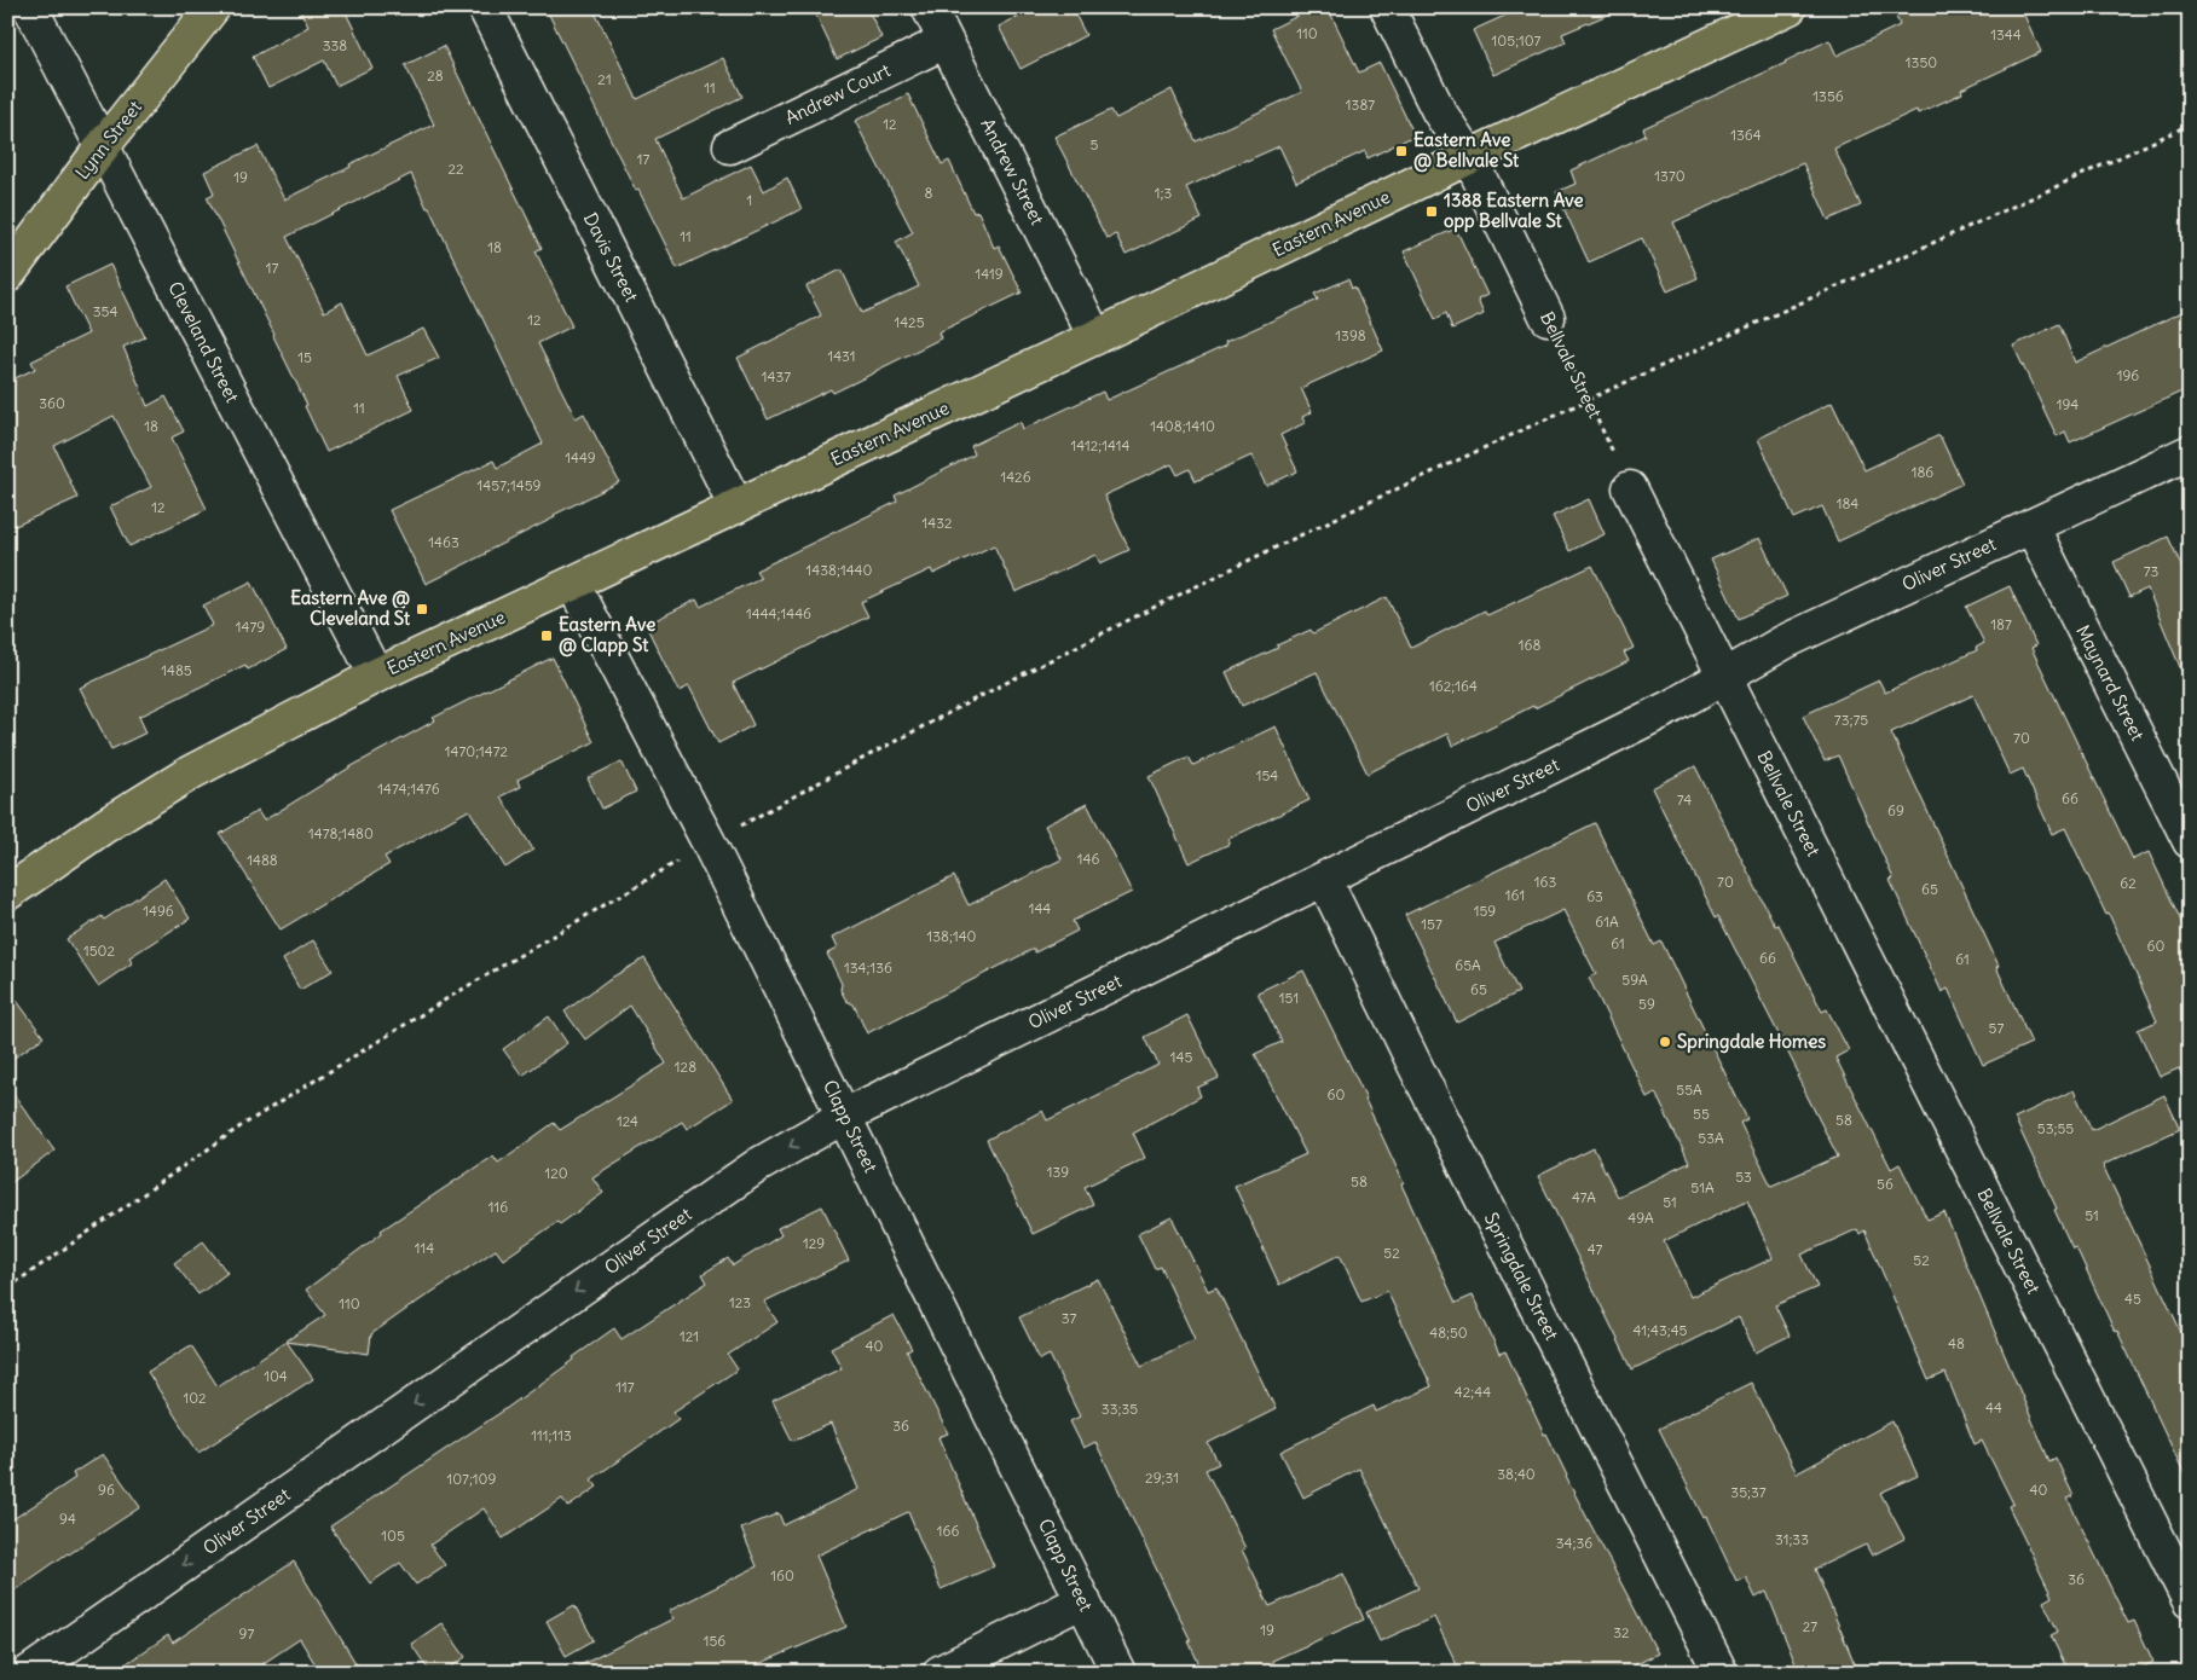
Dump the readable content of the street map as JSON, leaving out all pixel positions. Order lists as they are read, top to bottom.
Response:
{
  "streets": {
    "main road": ["Lynn Street", "Eastern Avenue"],
    "street": [
      "Andrew Court",
      "Andrew Street",
      "Davis Street",
      "Cleveland Street",
      "Bellvale Street",
      "Oliver Street",
      "Maynard Street",
      "Clapp Street",
      "Springdale Street"
    ]
  },
  "crossings": [
    ["Andrew Court", "Andrew Street"],
    ["Lynn Street", "Cleveland Street"],
    ["Andrew Street", "Eastern Avenue"],
    ["Eastern Avenue", "Davis Street"],
    ["Eastern Avenue", "Cleveland Street"],
    ["Eastern Avenue", "Bellvale Street"],
    ["Eastern Avenue", "Clapp Street"],
    ["Bellvale Street", "Oliver Street"],
    ["Oliver Street", "Maynard Street"],
    ["Oliver Street", "Clapp Street"],
    ["Oliver Street", "Springdale Street"]
  ],
  "one_way": ["Oliver Street"],
  "places": {
    "transit": [
      "Eastern Ave @ Bellvale St",
      "1388 Eastern Ave opp Bellvale St",
      "Eastern Ave @ Cleveland St",
      "Eastern Ave @ Clapp St"
    ],
    "other": ["Springdale Homes"]
  },
  "house_numbers": [
    "110",
    "1344",
    "105;107",
    "338",
    "1350",
    "28",
    "21",
    "11",
    "1356",
    "1387",
    "12",
    "1364",
    "5",
    "17",
    "22",
    "1370",
    "19",
    "8",
    "1;3",
    "1",
    "11",
    "18",
    "17",
    "1419",
    "354",
    "12",
    "1425",
    "1398",
    "1431",
    "15",
    "196",
    "1437",
    "360",
    "194",
    "11",
    "18",
    "1408;1410",
    "1412;1414",
    "1449",
    "186",
    "1426",
    "1457;1459",
    "184",
    "12",
    "1432",
    "1463",
    "1438;1440",
    "73",
    "1444;1446",
    "187",
    "1479",
    "168",
    "1485",
    "162;164",
    "73;75",
    "70",
    "1470;1472",
    "154",
    "1474;1476",
    "66",
    "74",
    "69",
    "1478;1480",
    "146",
    "1488",
    "163",
    "70",
    "62",
    "65",
    "161",
    "63",
    "144",
    "1496",
    "159",
    "61A",
    "157",
    "138;140",
    "61",
    "60",
    "1502",
    "66",
    "61",
    "65A",
    "134;136",
    "59A",
    "65",
    "151",
    "59",
    "57",
    "145",
    "128",
    "55A",
    "60",
    "55",
    "58",
    "124",
    "53;55",
    "53A",
    "139",
    "120",
    "53",
    "58",
    "56",
    "51A",
    "47A",
    "51",
    "116",
    "51",
    "49A",
    "129",
    "114",
    "47",
    "52",
    "52",
    "45",
    "123",
    "110",
    "37",
    "41;43;45",
    "48;50",
    "121",
    "48",
    "40",
    "104",
    "117",
    "42;44",
    "102",
    "44",
    "33;35",
    "36",
    "111;113",
    "38;40",
    "29;31",
    "107;109",
    "96",
    "40",
    "35;37",
    "94",
    "166",
    "105",
    "31;33",
    "34;36",
    "160",
    "36",
    "27",
    "19",
    "32",
    "97",
    "156"
  ]
}
